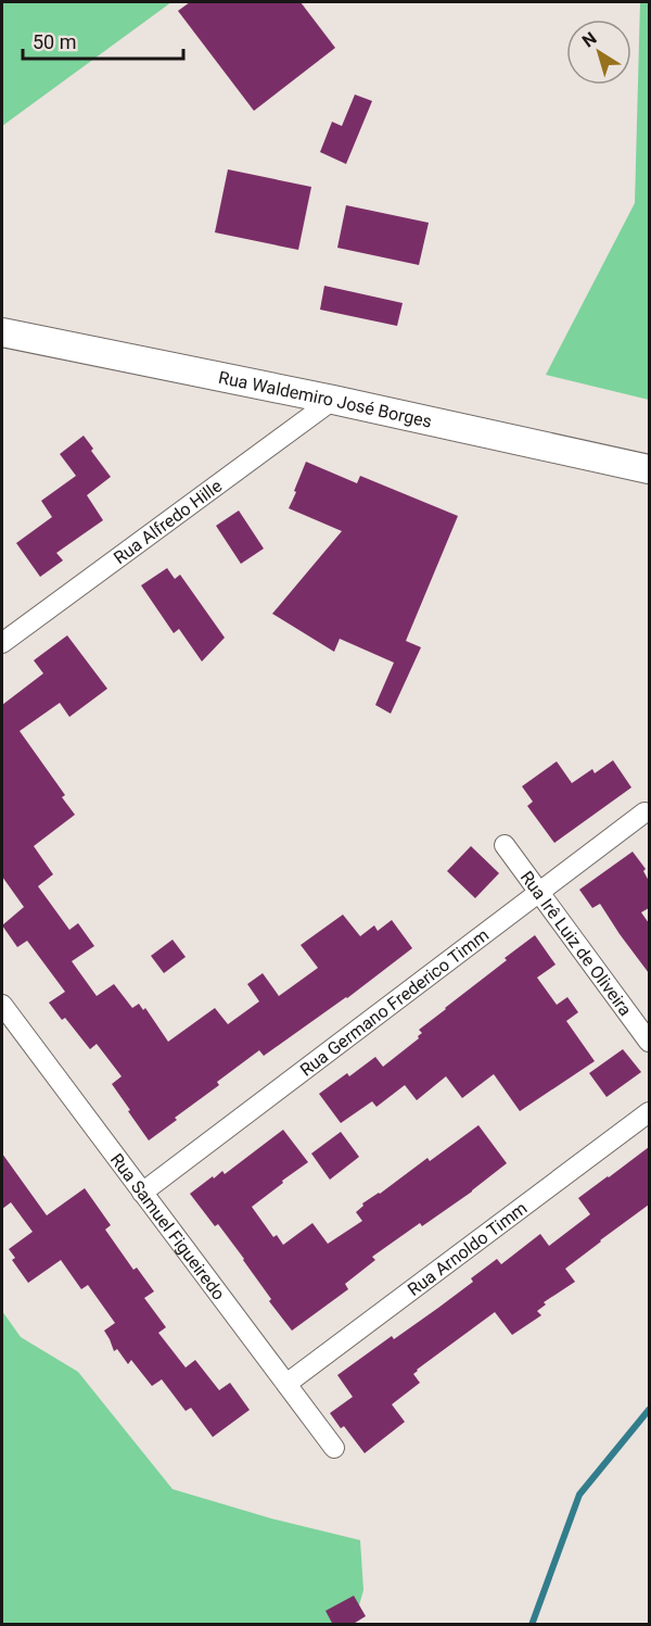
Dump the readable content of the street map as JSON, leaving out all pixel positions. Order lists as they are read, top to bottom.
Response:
{
  "streets": {
    "main road": ["Rua Waldemiro José Borges"],
    "street": [
      "Rua Alfredo Hille",
      "Rua Irê Luiz de Oliveira",
      "Rua Germano Frederico Timm",
      "Rua Samuel Figueiredo",
      "Rua Arnoldo Timm"
    ]
  },
  "crossings": [
    ["Rua Waldemiro José Borges", "Rua Alfredo Hille"],
    ["Rua Irê Luiz de Oliveira", "Rua Germano Frederico Timm"],
    ["Rua Germano Frederico Timm", "Rua Samuel Figueiredo"],
    ["Rua Samuel Figueiredo", "Rua Arnoldo Timm"]
  ],
  "scale_bar": "50 m",
  "north": "top left"
}
